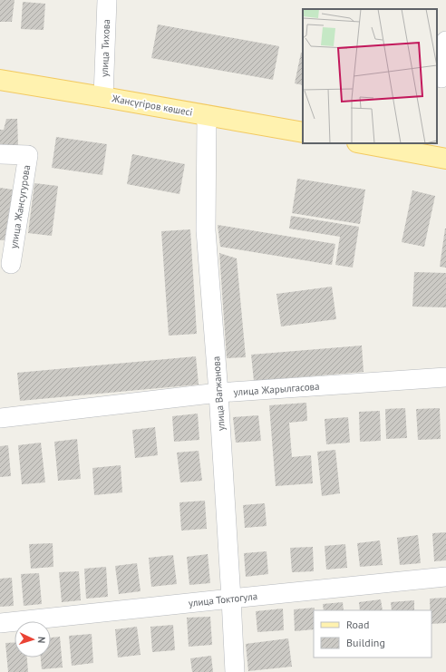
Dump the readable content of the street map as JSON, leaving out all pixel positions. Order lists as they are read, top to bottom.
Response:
{
  "streets": {
    "main road": ["Жансүгіров көшесі"],
    "street": [
      "улица Тихова",
      "улица Жансугурова",
      "улица Жарылгасова",
      "улица Вагжанова",
      "улица Токтогула"
    ]
  },
  "crossings": [
    ["улица Тихова", "Жансүгіров көшесі"],
    ["Жансүгіров көшесі", "улица Вагжанова"],
    ["улица Жарылгасова", "улица Вагжанова"],
    ["улица Вагжанова", "улица Токтогула"]
  ],
  "legend": ["Road", "Building"],
  "north": "right"
}
